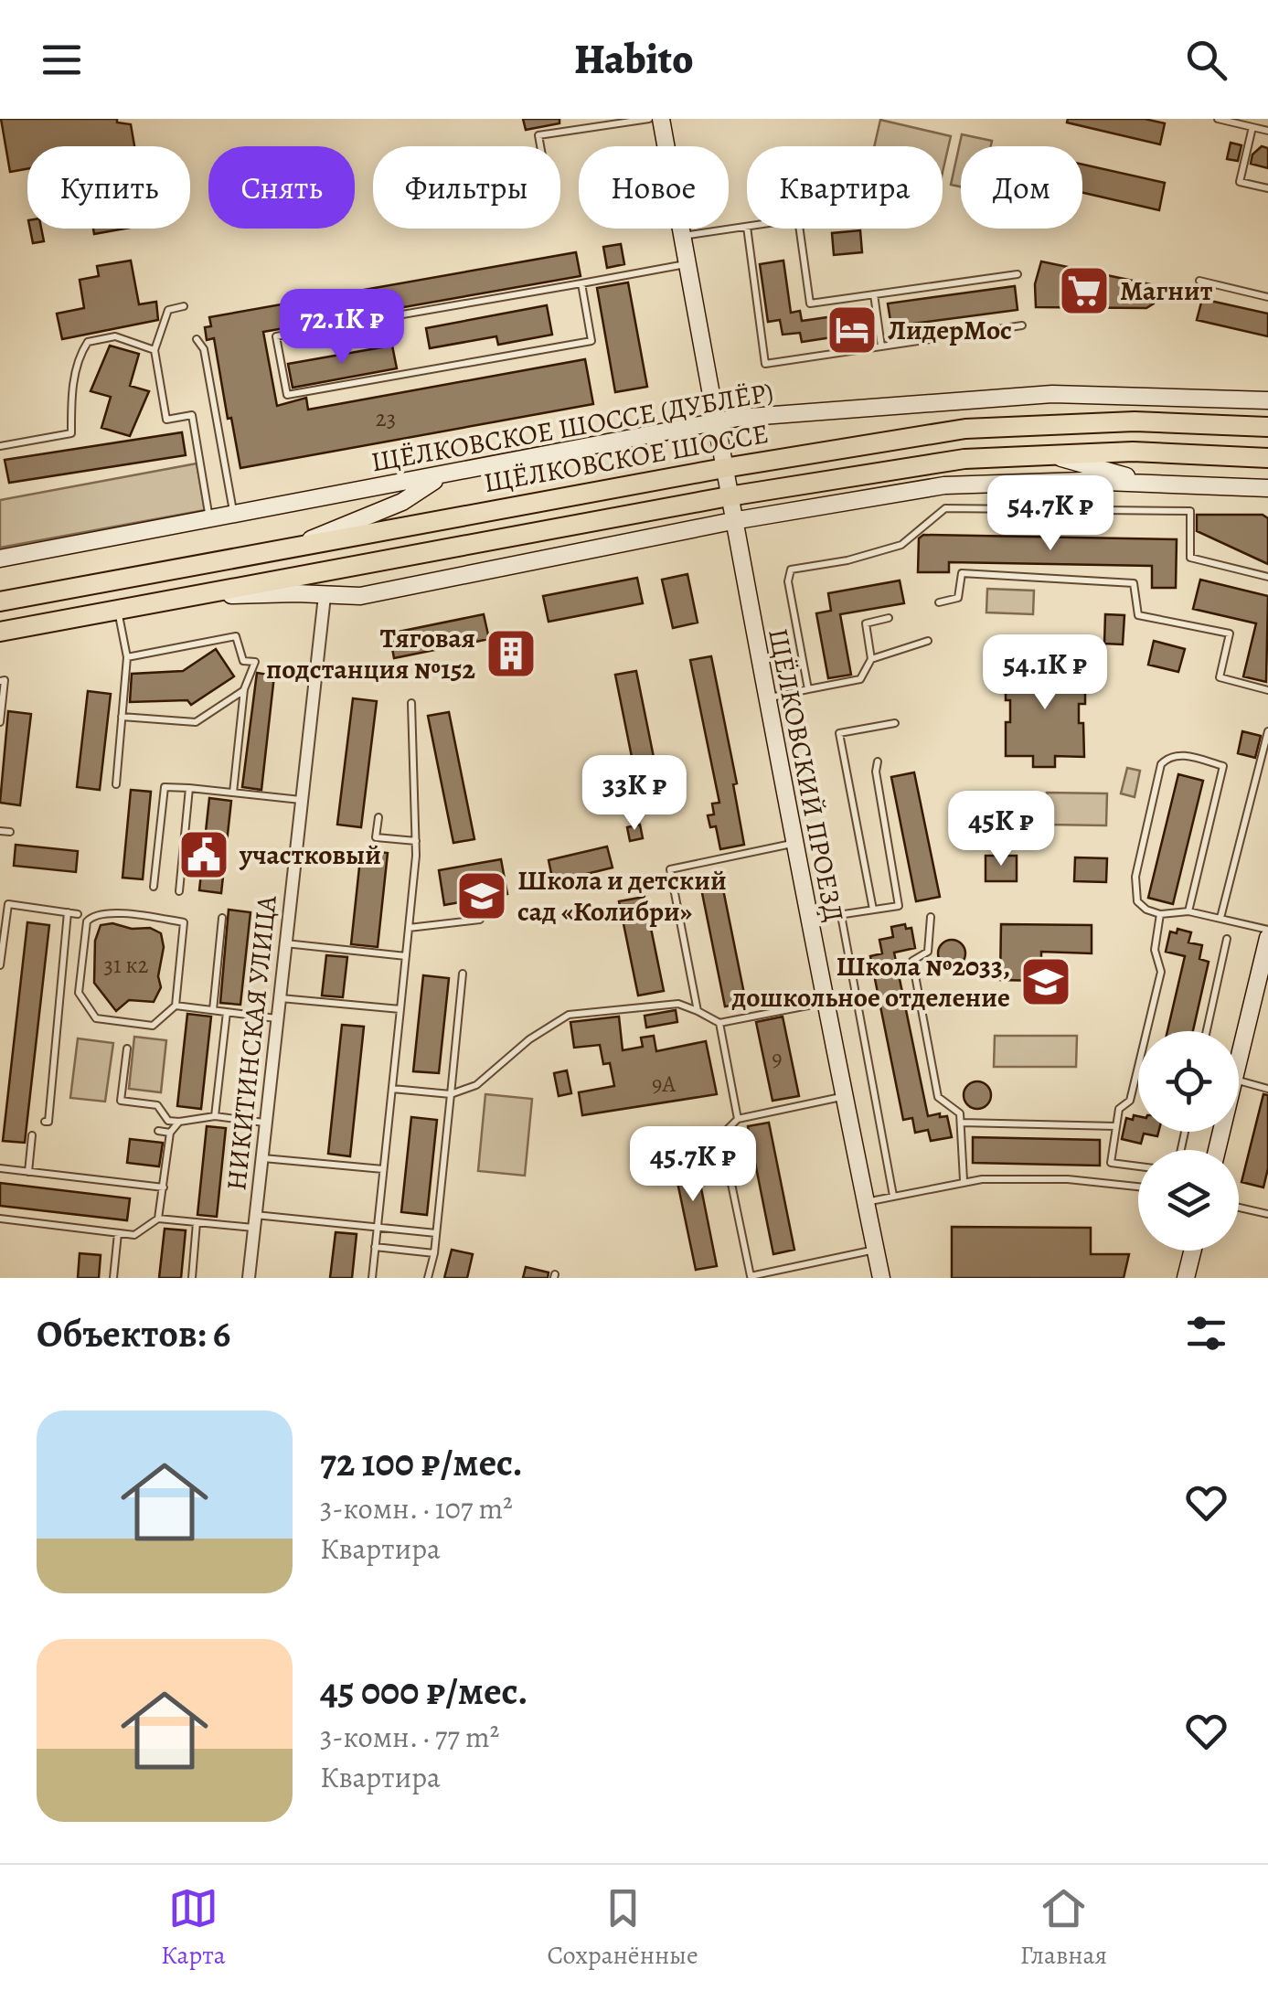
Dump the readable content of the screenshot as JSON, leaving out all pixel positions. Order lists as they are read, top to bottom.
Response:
{
  "streets": {
    "main road": ["ЩЁЛКОВСКОЕ ШОССЕ"],
    "street": ["ЩЁЛКОВСКОЕ ШОССЕ (ДУБЛЁР)", "ЩЁЛКОВСКИЙ ПРОЕЗД", "НИКИТИНСКАЯ УЛИЦА"]
  },
  "crossings": [
    ["ЩЁЛКОВСКОЕ ШОССЕ (ДУБЛЁР)", "ЩЁЛКОВСКИЙ ПРОЕЗД"],
    ["ЩЁЛКОВСКОЕ ШОССЕ", "ЩЁЛКОВСКИЙ ПРОЕЗД"]
  ],
  "places": {
    "supermarket": ["Магнит"],
    "hotel": ["ЛидерМос"],
    "building": ["Тяговая подстанция №152"],
    "public building": ["участковый"],
    "school or university": ["Школа и детский сад «Колибри»", "Школа №2033, дошкольное отделение"]
  },
  "house_numbers": [
    "23",
    "31 к2",
    "9",
    "9А"
  ],
  "page": {
    "header": "Habito",
    "chip": [
      "Купить",
      "Снять",
      "Фильтры",
      "Новое",
      "Квартира",
      "Дом"
    ],
    "price": [
      "72.1K ₽",
      "54.7K ₽",
      "54.1K ₽",
      "33K ₽",
      "45K ₽",
      "45.7K ₽"
    ],
    "heading": "Объектов: 6",
    "list": [
      {
        "name": "72 100 ₽/мес.",
        "note": "3-комн. · 107 m² · Квартира"
      },
      {
        "name": "45 000 ₽/мес.",
        "note": "3-комн. · 77 m² · Квартира"
      }
    ],
    "tabs": ["Карта", "Сохранённые", "Главная"]
  }
}
